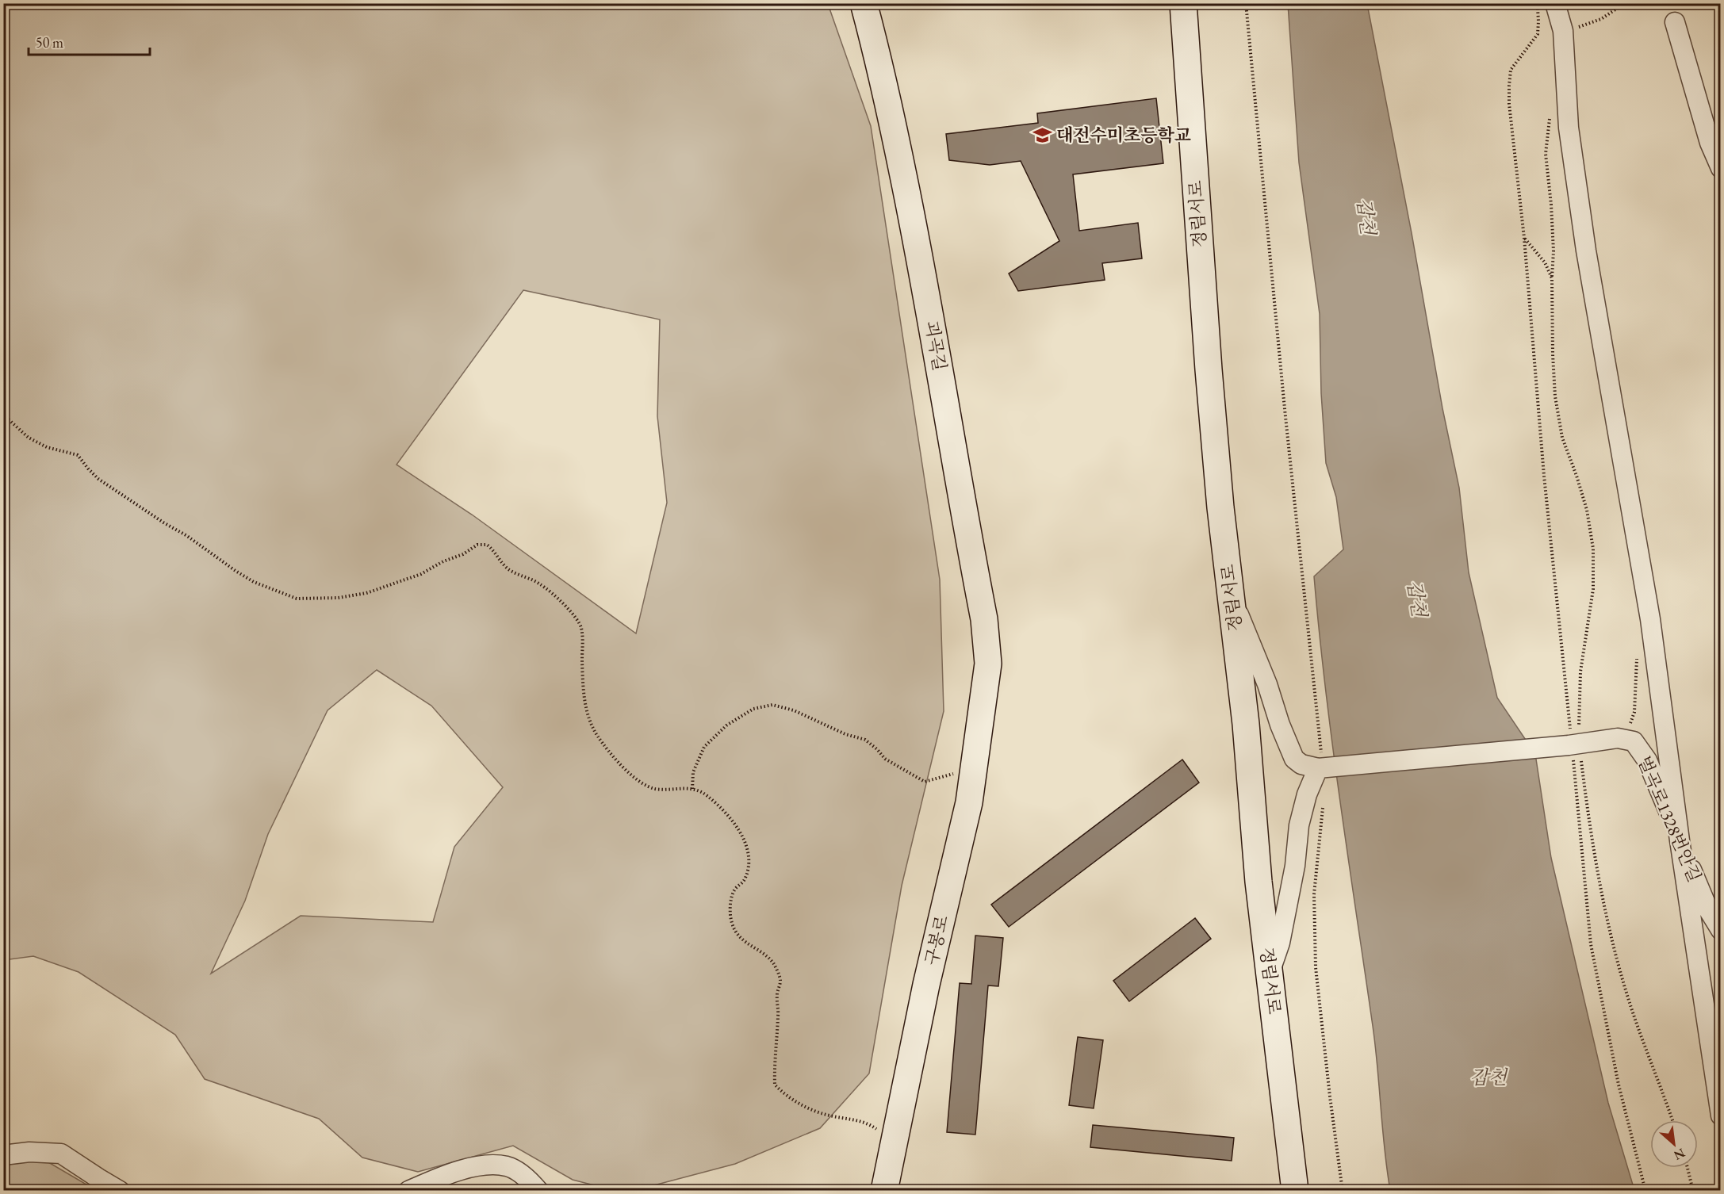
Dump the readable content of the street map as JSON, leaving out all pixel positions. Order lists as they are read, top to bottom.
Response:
{
  "streets": {
    "street": [
      "정림서로",
      "괴곡길",
      "벌곡로1328번안길",
      "구봉로"
    ]
  },
  "crossings": [
    ["괴곡길", "구봉로"]
  ],
  "water": ["갑천"],
  "places": {
    "school or university": ["대전수미초등학교"]
  },
  "scale_bar": "50 m",
  "north": "bottom right"
}
